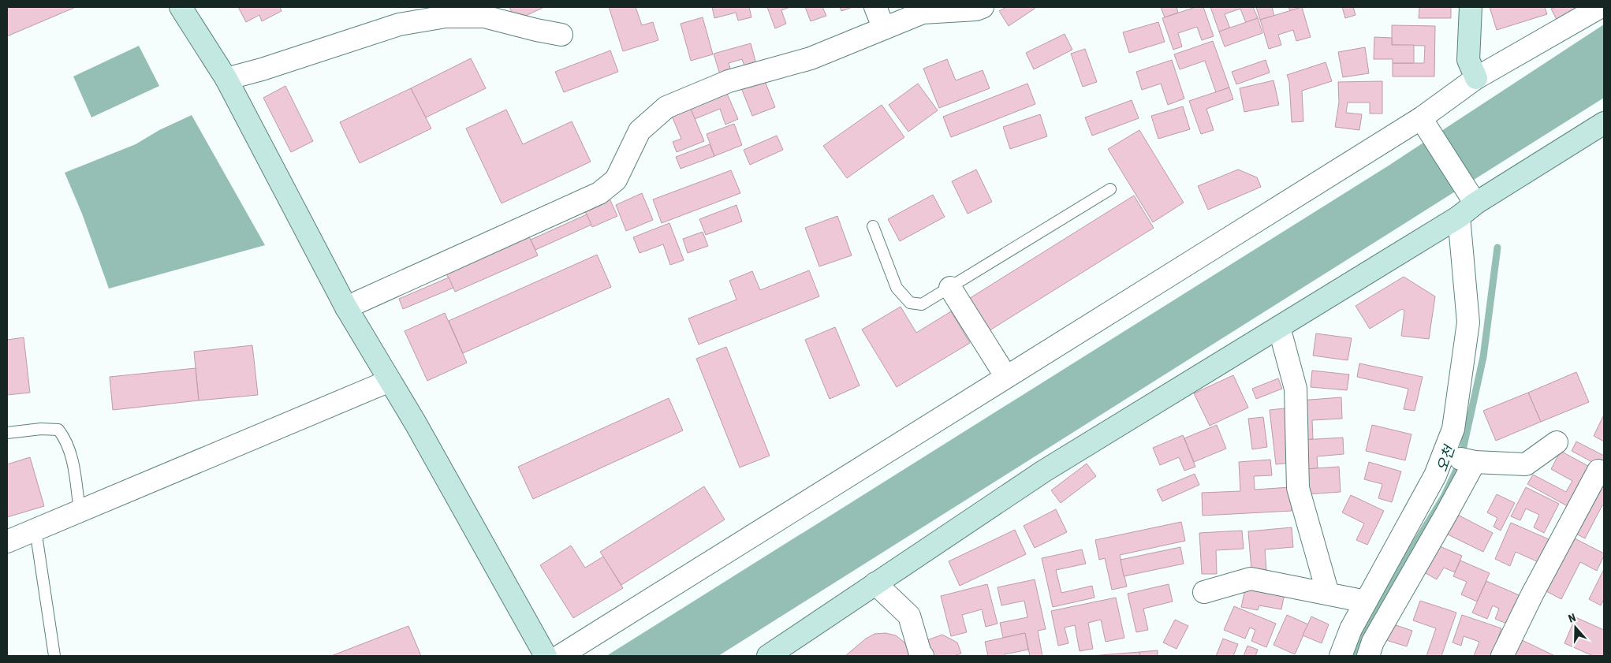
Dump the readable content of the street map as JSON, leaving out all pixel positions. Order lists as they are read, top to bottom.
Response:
{
  "water": ["오천"],
  "north": "top"
}
